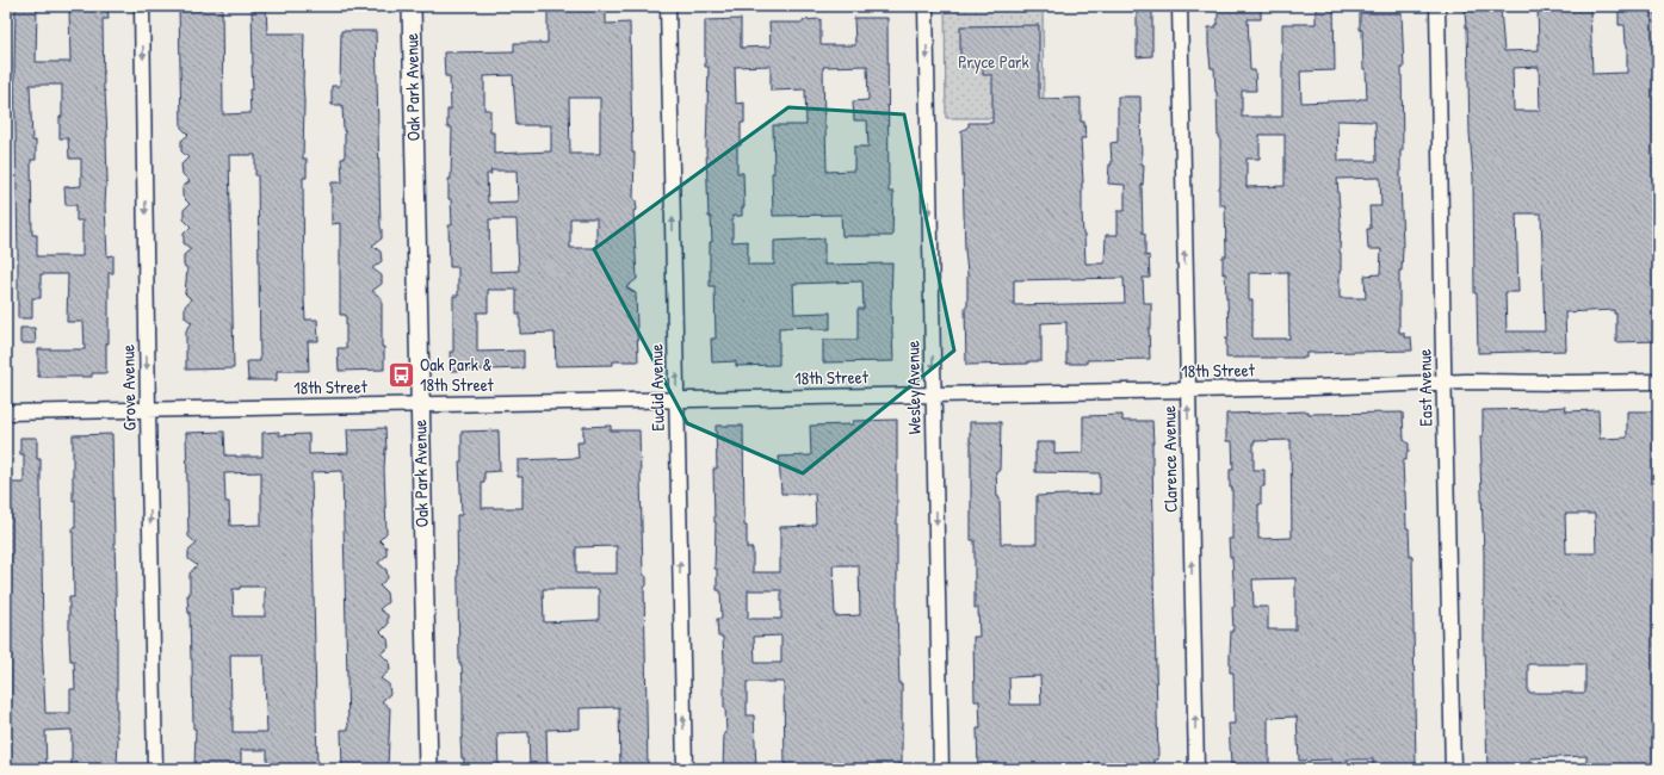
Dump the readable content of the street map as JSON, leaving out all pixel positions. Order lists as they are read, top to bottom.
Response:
{
  "streets": {
    "street": [
      "Oak Park Avenue",
      "18th Street",
      "Grove Avenue",
      "Euclid Avenue",
      "Wesley Avenue",
      "East Avenue",
      "Clarence Avenue"
    ]
  },
  "crossings": [
    ["Oak Park Avenue", "18th Street"],
    ["18th Street", "Grove Avenue"],
    ["18th Street", "Euclid Avenue"],
    ["18th Street", "Wesley Avenue"],
    ["18th Street", "East Avenue"],
    ["18th Street", "Clarence Avenue"]
  ],
  "one_way": [
    "Grove Avenue",
    "Euclid Avenue",
    "Wesley Avenue",
    "Clarence Avenue"
  ],
  "parks": ["Pryce Park"],
  "places": {
    "bus stop": ["Oak Park & 18th Street"]
  }
}
